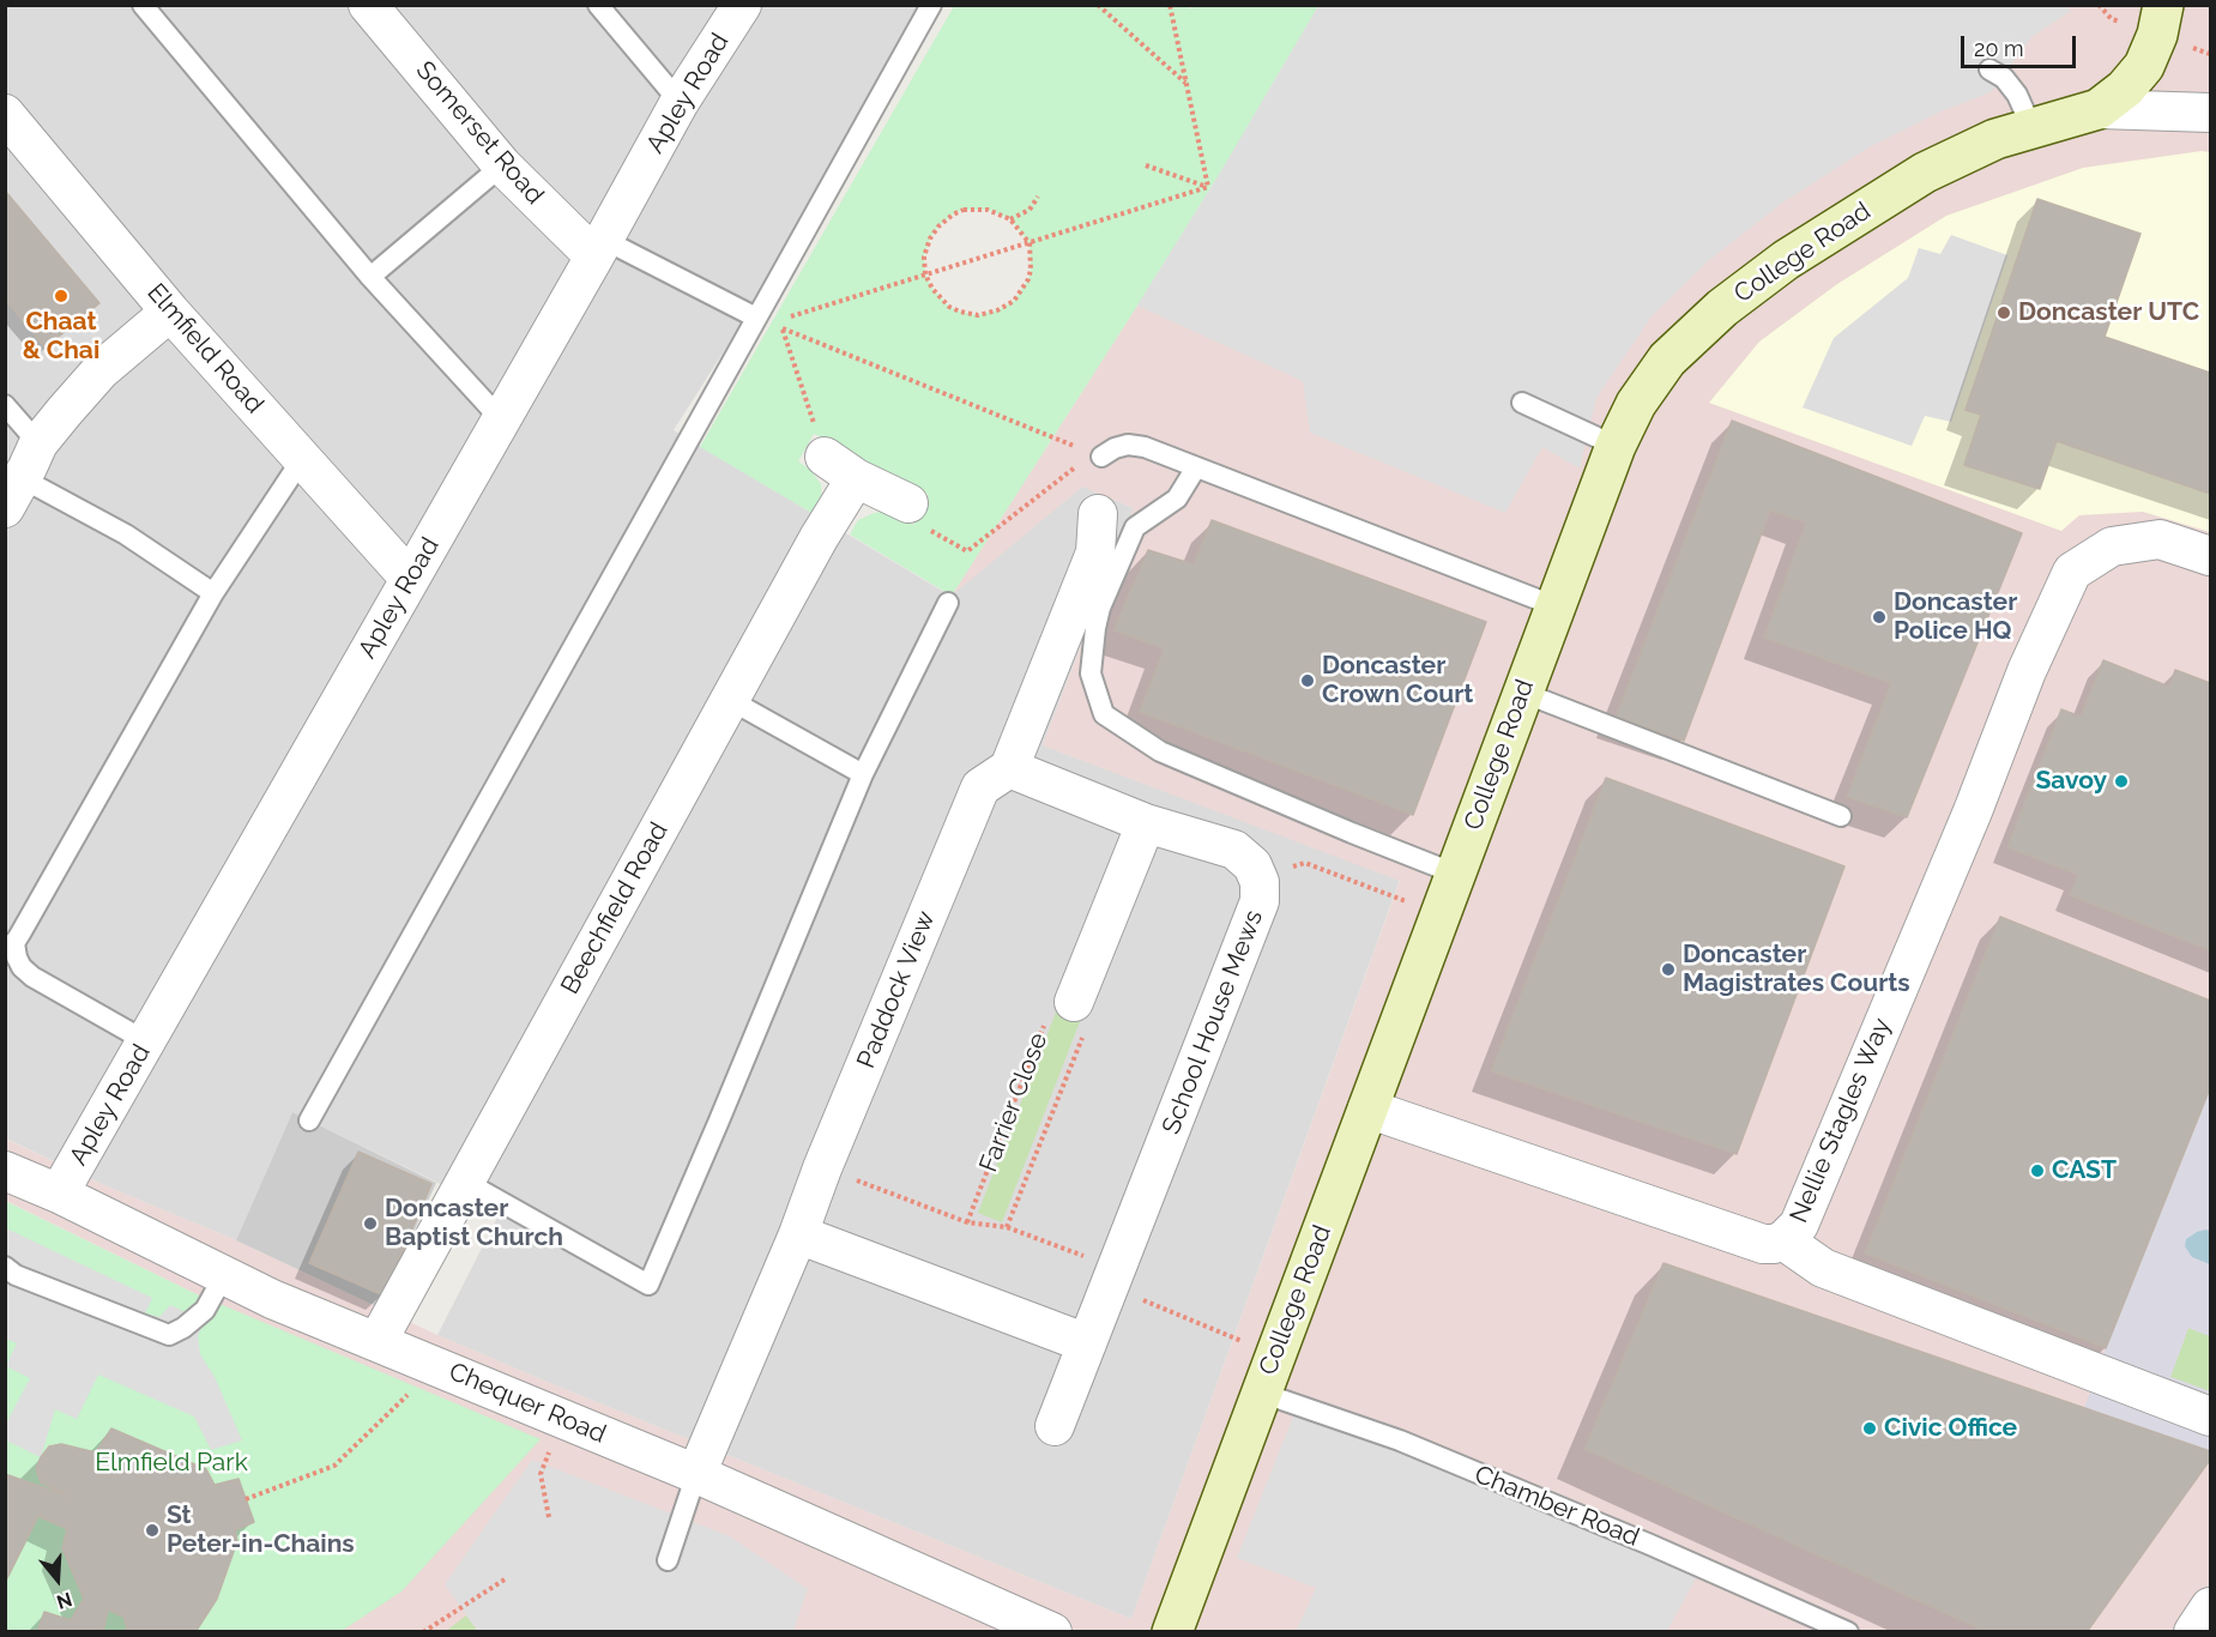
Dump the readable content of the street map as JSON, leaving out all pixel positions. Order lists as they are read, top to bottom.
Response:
{
  "streets": {
    "street": [
      "Apley Road",
      "Somerset Road",
      "College Road",
      "Elmfield Road",
      "Beechfield Road",
      "Paddock View",
      "School House Mews",
      "Nellie Stagles Way",
      "Chequer Road"
    ],
    "lane": ["Chamber Road"],
    "path": ["Farrier Close"]
  },
  "crossings": [
    ["Apley Road", "Somerset Road"],
    ["Apley Road", "Elmfield Road"],
    ["Apley Road", "Chequer Road"],
    ["College Road", "Nellie Stagles Way"],
    ["College Road", "Chamber Road"],
    ["Beechfield Road", "Chequer Road"],
    ["Paddock View", "School House Mews"],
    ["Paddock View", "Chequer Road"]
  ],
  "parks": ["Elmfield Park"],
  "places": [
    "Chaat & Chai",
    "Doncaster UTC",
    "Doncaster Police HQ",
    "Doncaster Crown Court",
    "Savoy",
    "Doncaster Magistrates Courts",
    "CAST",
    "Doncaster Baptist Church",
    "Civic Office",
    "St Peter-in-Chains"
  ],
  "scale_bar": "20 m",
  "north": "bottom"
}
